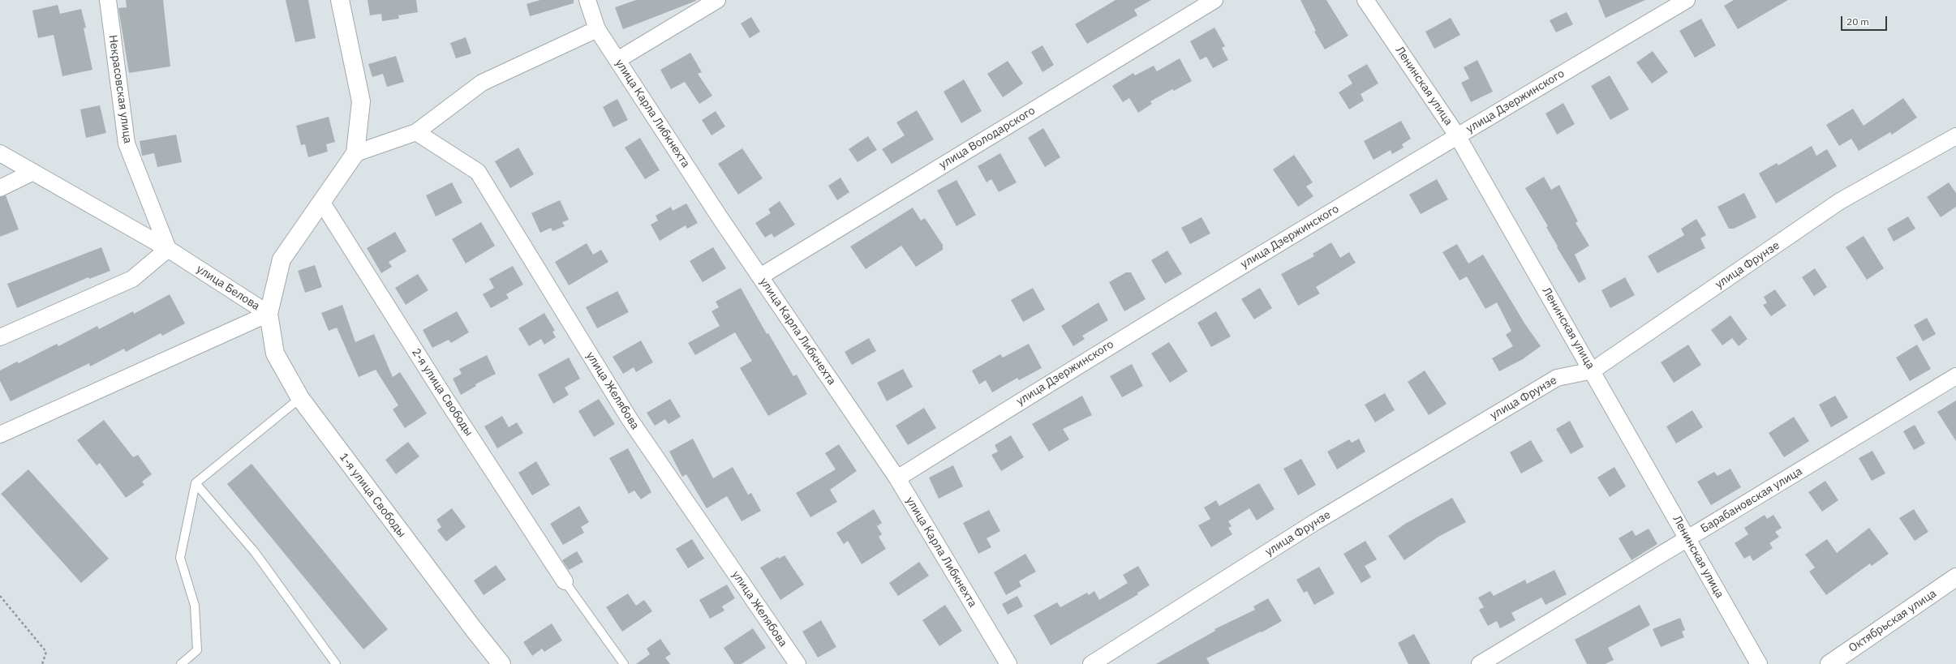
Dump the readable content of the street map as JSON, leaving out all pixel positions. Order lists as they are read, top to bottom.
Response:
{
  "streets": {
    "street": [
      "Ленинская улица",
      "Некрасовская улица",
      "улица Дзержинского",
      "улица Карла Либкнехта",
      "улица Володарского",
      "улица Фрунзе",
      "улица Белова",
      "улица Желябова",
      "2-я улица Свободы",
      "1-я улица Свободы",
      "Барабановская улица",
      "Октябрьская улица"
    ]
  },
  "crossings": [
    ["Ленинская улица", "улица Дзержинского"],
    ["Ленинская улица", "улица Фрунзе"],
    ["Ленинская улица", "Барабановская улица"],
    ["Некрасовская улица", "улица Белова"],
    ["улица Дзержинского", "улица Карла Либкнехта"],
    ["улица Карла Либкнехта", "улица Володарского"],
    ["улица Белова", "1-я улица Свободы"]
  ],
  "scale_bar": "20 m"
}
